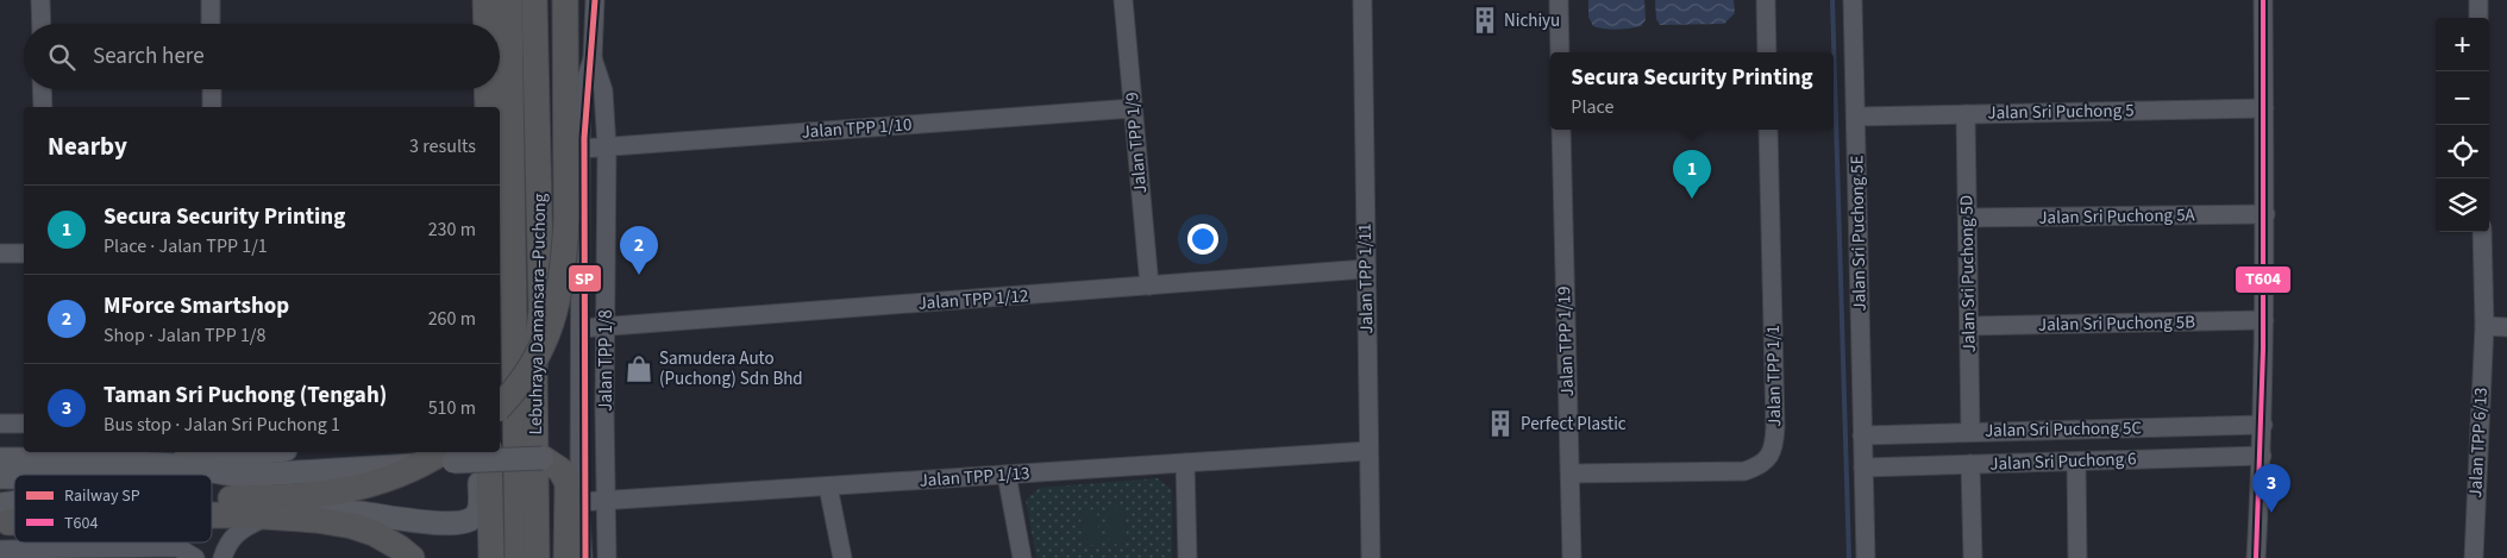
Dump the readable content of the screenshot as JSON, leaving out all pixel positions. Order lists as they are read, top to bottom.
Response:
{
  "streets": {
    "highway": ["Lebuhraya Damansara–Puchong"],
    "street": [
      "Jalan Sri Puchong 5",
      "Jalan TPP 1/10",
      "Jalan TPP 1/9",
      "Jalan Sri Puchong 5A",
      "Jalan Sri Puchong 5E",
      "Jalan Sri Puchong 5D",
      "Jalan TPP 1/11",
      "Jalan TPP 1/12",
      "Jalan Sri Puchong 5B",
      "Jalan TPP 1/19",
      "Jalan TPP 1/8",
      "Jalan TPP 1/1",
      "Jalan Sri Puchong 5C",
      "Jalan TPP 6/13",
      "Jalan Sri Puchong 6",
      "Jalan TPP 1/13"
    ]
  },
  "crossings": [
    ["Jalan Sri Puchong 5", "Jalan Sri Puchong 5E"],
    ["Jalan Sri Puchong 5", "Jalan Sri Puchong 5D"],
    ["Jalan TPP 1/10", "Jalan TPP 1/9"],
    ["Jalan TPP 1/10", "Jalan TPP 1/8"],
    ["Jalan TPP 1/9", "Jalan TPP 1/12"],
    ["Jalan Sri Puchong 5A", "Jalan Sri Puchong 5D"],
    ["Jalan Sri Puchong 5E", "Jalan Sri Puchong 5C"],
    ["Jalan Sri Puchong 5E", "Jalan Sri Puchong 6"],
    ["Jalan Sri Puchong 5D", "Jalan Sri Puchong 5B"],
    ["Jalan Sri Puchong 5D", "Jalan Sri Puchong 5C"],
    ["Jalan TPP 1/11", "Jalan TPP 1/12"],
    ["Jalan TPP 1/11", "Jalan TPP 1/13"],
    ["Jalan TPP 1/12", "Jalan TPP 1/8"],
    ["Jalan TPP 1/19", "Jalan TPP 1/1"],
    ["Jalan TPP 1/8", "Jalan TPP 1/13"]
  ],
  "places": {
    "building": ["Nichiyu", "Perfect Plastic"],
    "shop": ["Samudera Auto (Puchong) Sdn Bhd"]
  },
  "lines": ["rail line SP", "transit line T604"],
  "legend": ["Railway SP", "T604"],
  "page": {
    "map_buttons": ["+", "−"],
    "search": "Search here",
    "popup": ["Secura Security Printing", "Place"],
    "heading": ["Nearby", "3 results"],
    "pins": ["1", "2", "3"],
    "list": [
      {
        "mark": "1",
        "name": "Secura Security Printing",
        "note": "Place · Jalan TPP 1/1",
        "value": "230 m"
      },
      {
        "mark": "2",
        "name": "MForce Smartshop",
        "note": "Shop · Jalan TPP 1/8",
        "value": "260 m"
      },
      {
        "mark": "3",
        "name": "Taman Sri Puchong (Tengah)",
        "note": "Bus stop · Jalan Sri Puchong 1",
        "value": "510 m"
      }
    ]
  }
}
